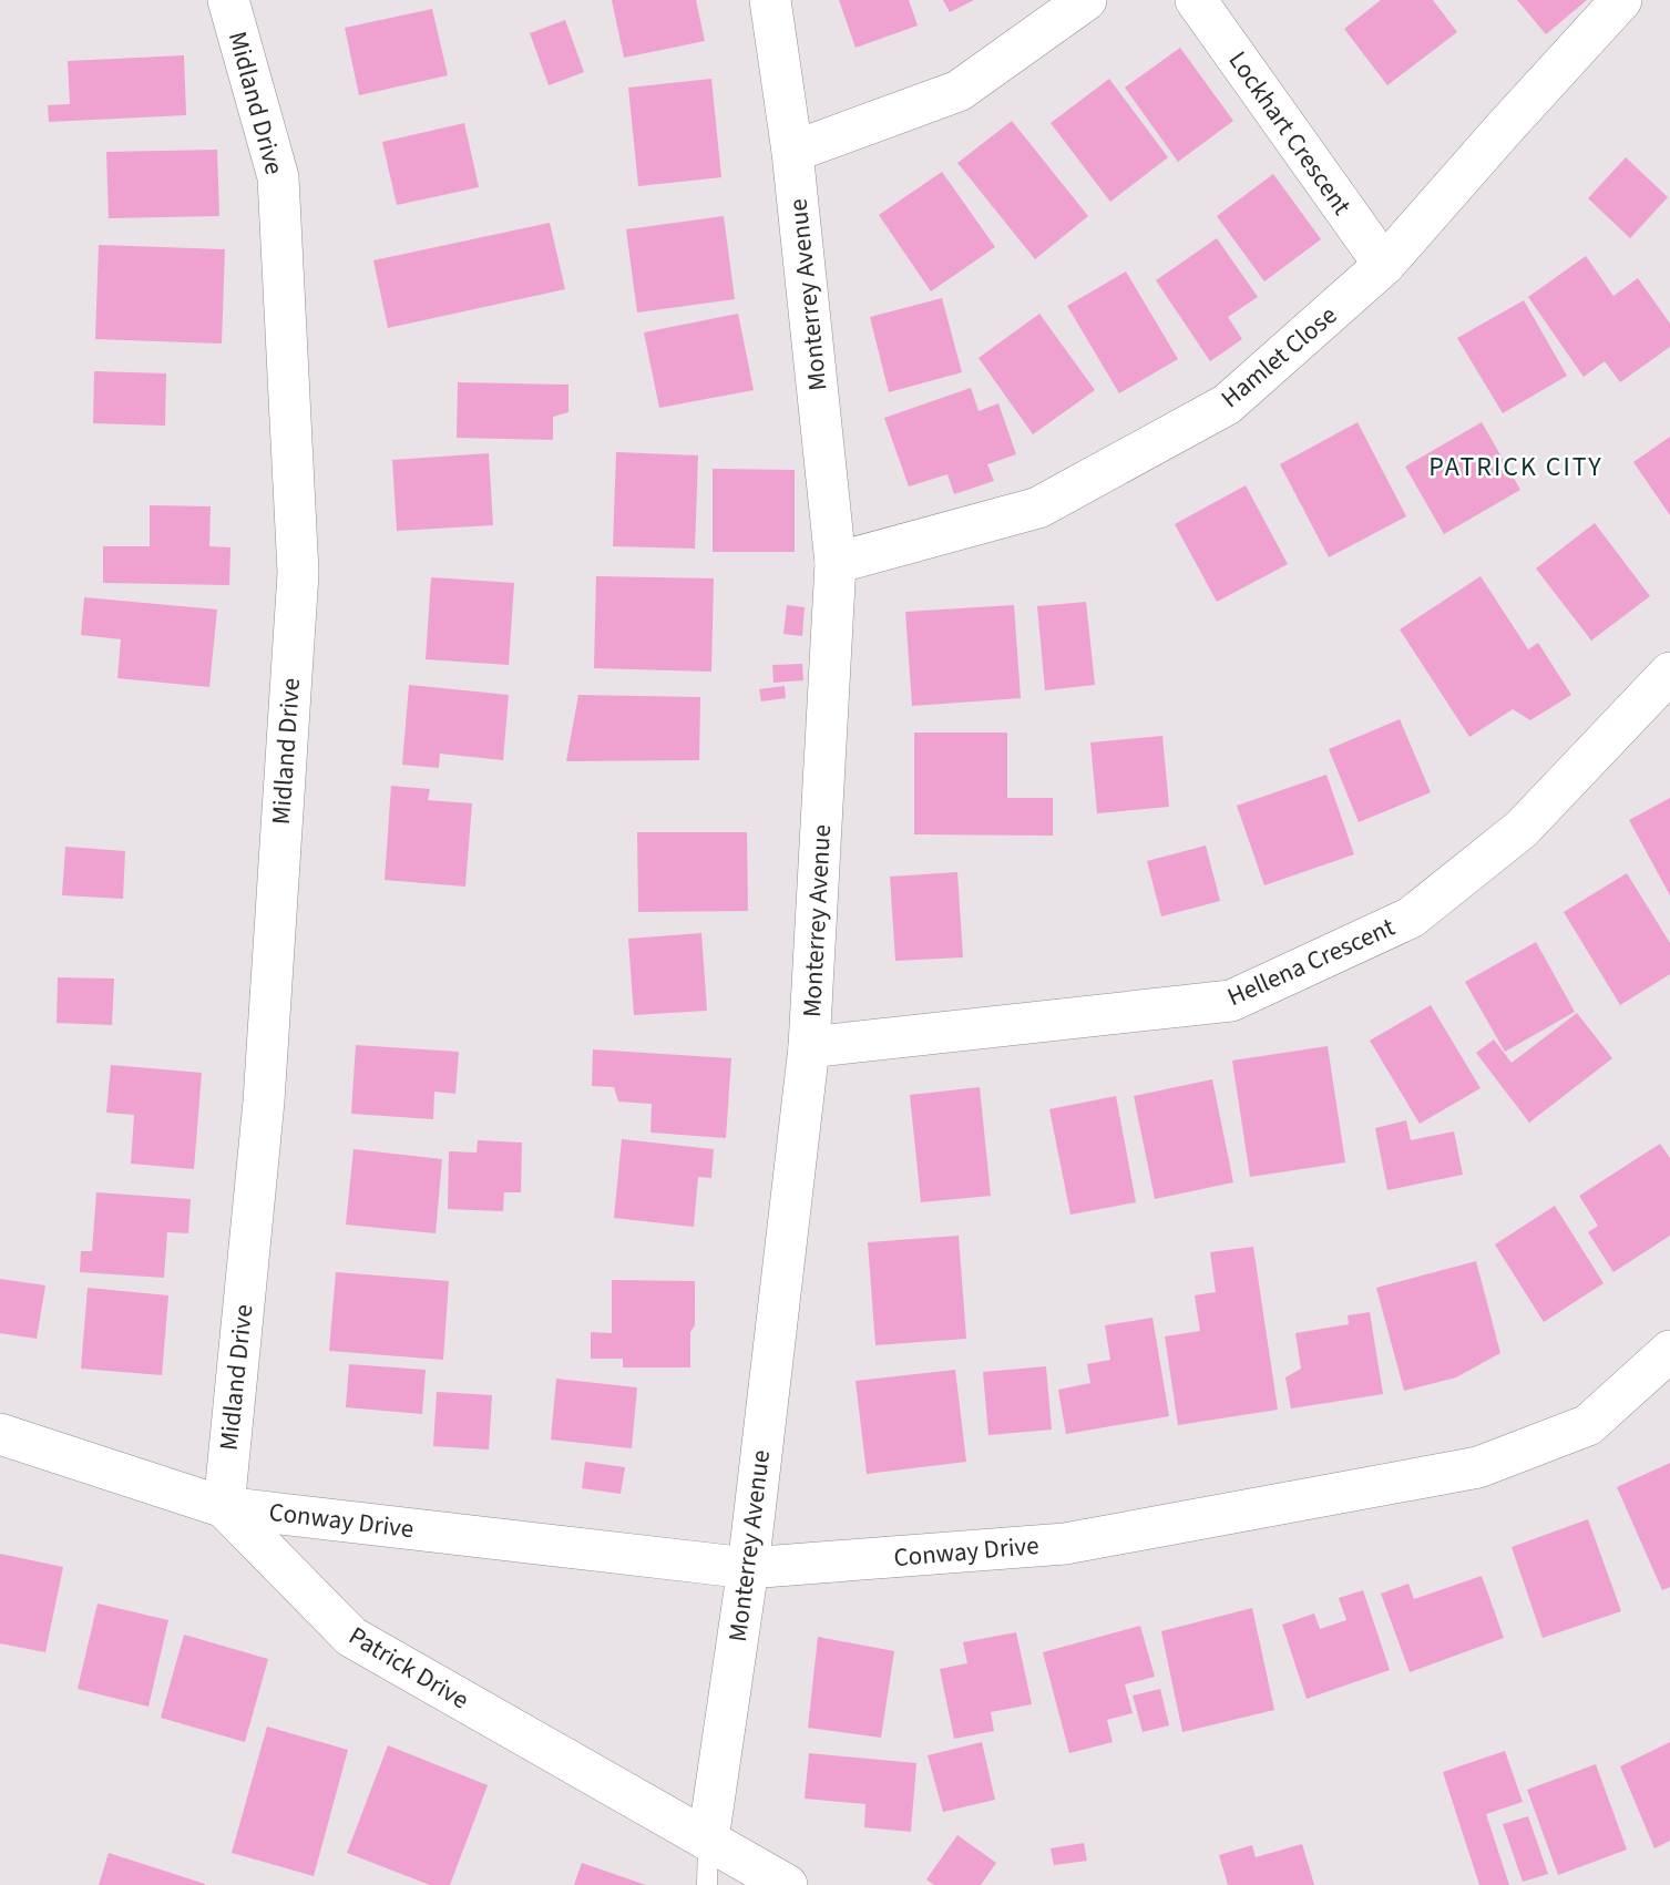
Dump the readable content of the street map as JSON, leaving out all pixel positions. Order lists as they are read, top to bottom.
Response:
{
  "streets": {
    "street": [
      "Midland Drive",
      "Lockhart Crescent",
      "Monterrey Avenue",
      "Hamlet Close",
      "Hellena Crescent",
      "Conway Drive",
      "Patrick Drive"
    ]
  },
  "crossings": [
    ["Midland Drive", "Conway Drive"],
    ["Midland Drive", "Patrick Drive"],
    ["Lockhart Crescent", "Hamlet Close"],
    ["Monterrey Avenue", "Hamlet Close"],
    ["Monterrey Avenue", "Hellena Crescent"],
    ["Monterrey Avenue", "Conway Drive"],
    ["Monterrey Avenue", "Patrick Drive"],
    ["Conway Drive", "Patrick Drive"]
  ],
  "districts": ["PATRICK CITY"]
}
